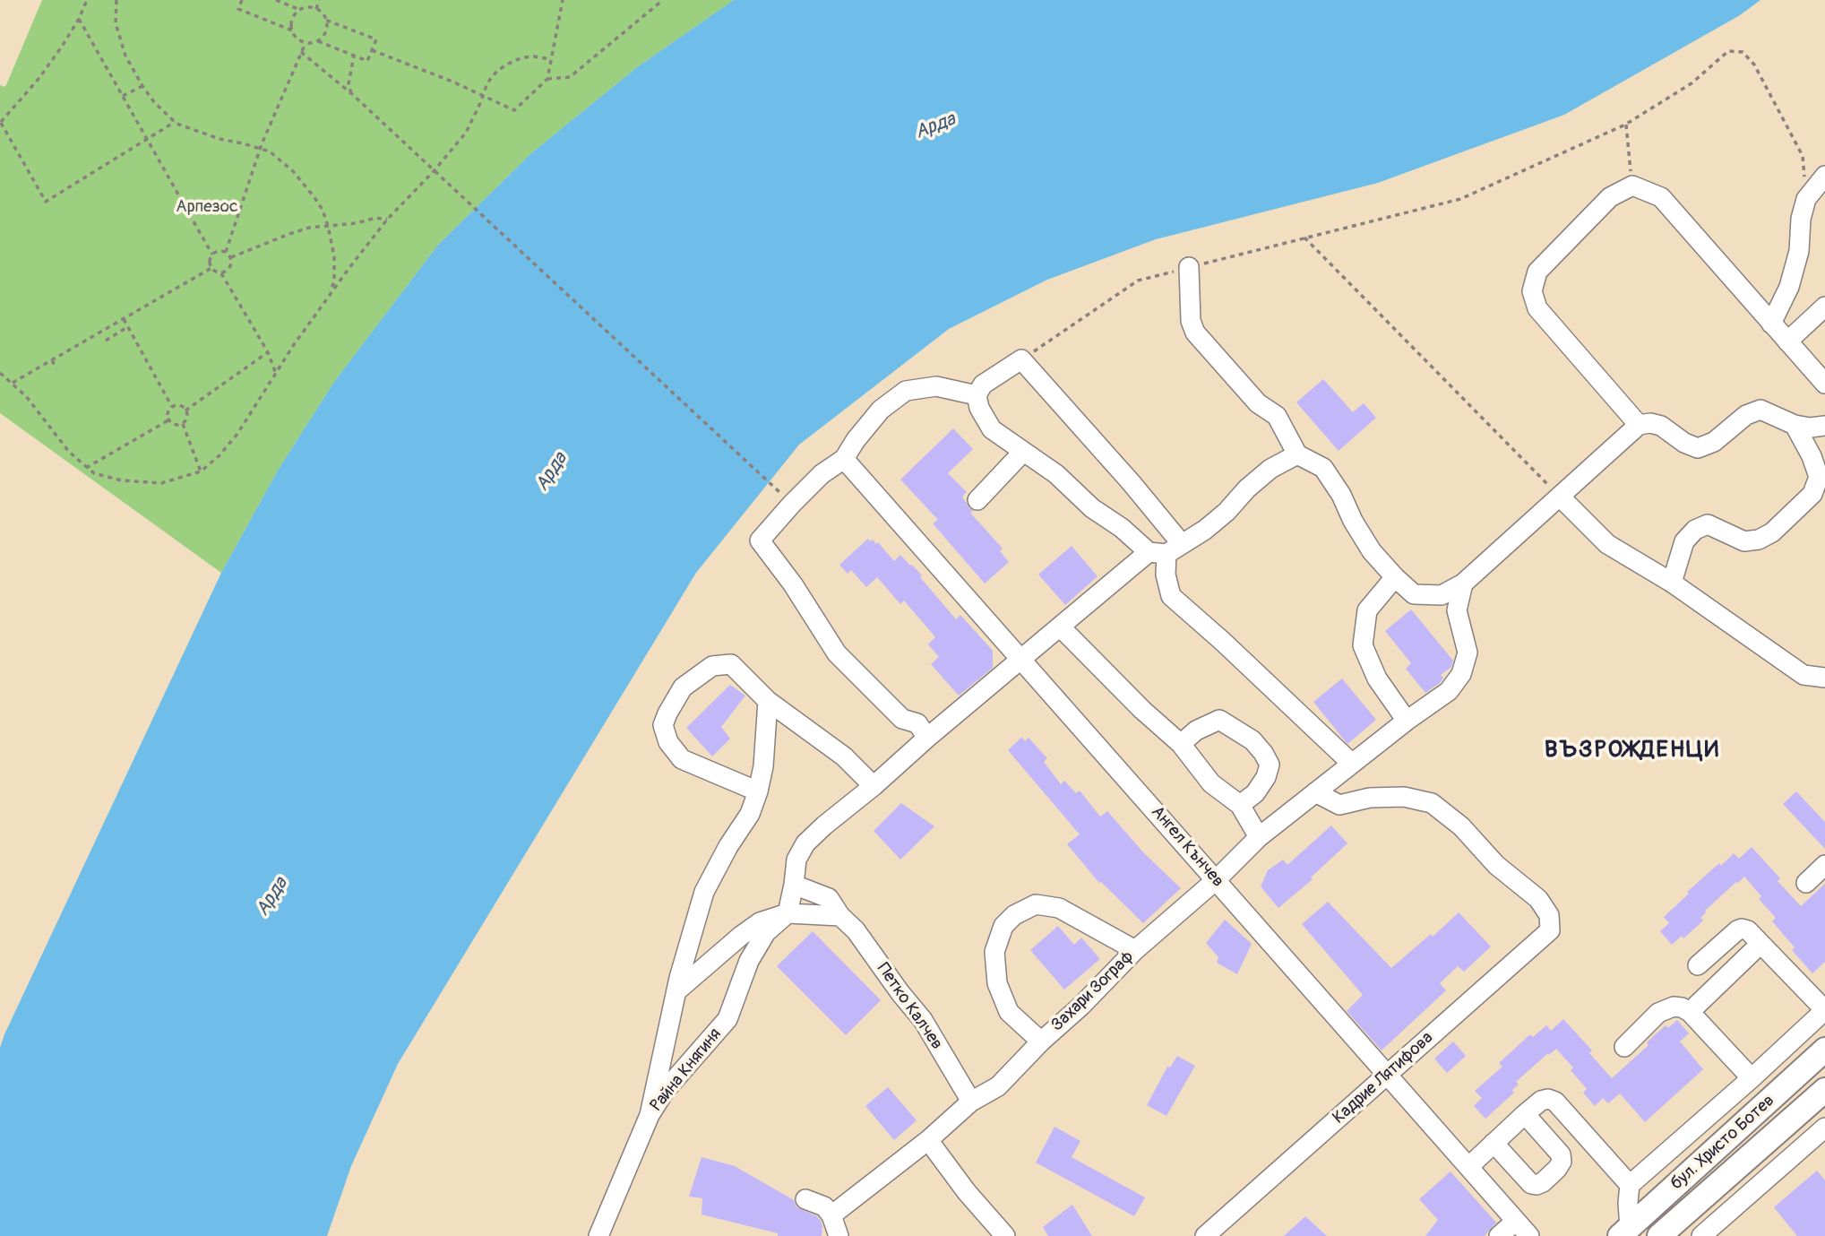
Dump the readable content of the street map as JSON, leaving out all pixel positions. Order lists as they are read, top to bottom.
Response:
{
  "streets": {
    "main road": ["бул. Христо Ботев"],
    "street": [
      "Ангел Кънчев",
      "Захари Зограф",
      "Петко Калчев",
      "Райна Княгиня",
      "Кадрие Лятифова"
    ]
  },
  "crossings": [
    ["Ангел Кънчев", "Захари Зограф"],
    ["Ангел Кънчев", "Кадрие Лятифова"],
    ["Захари Зограф", "Петко Калчев"],
    ["Захари Зограф", "Кадрие Лятифова"]
  ],
  "districts": ["ВЪЗРОЖДЕНЦИ"],
  "water": ["Арда"],
  "parks": ["Арпезос"]
}
